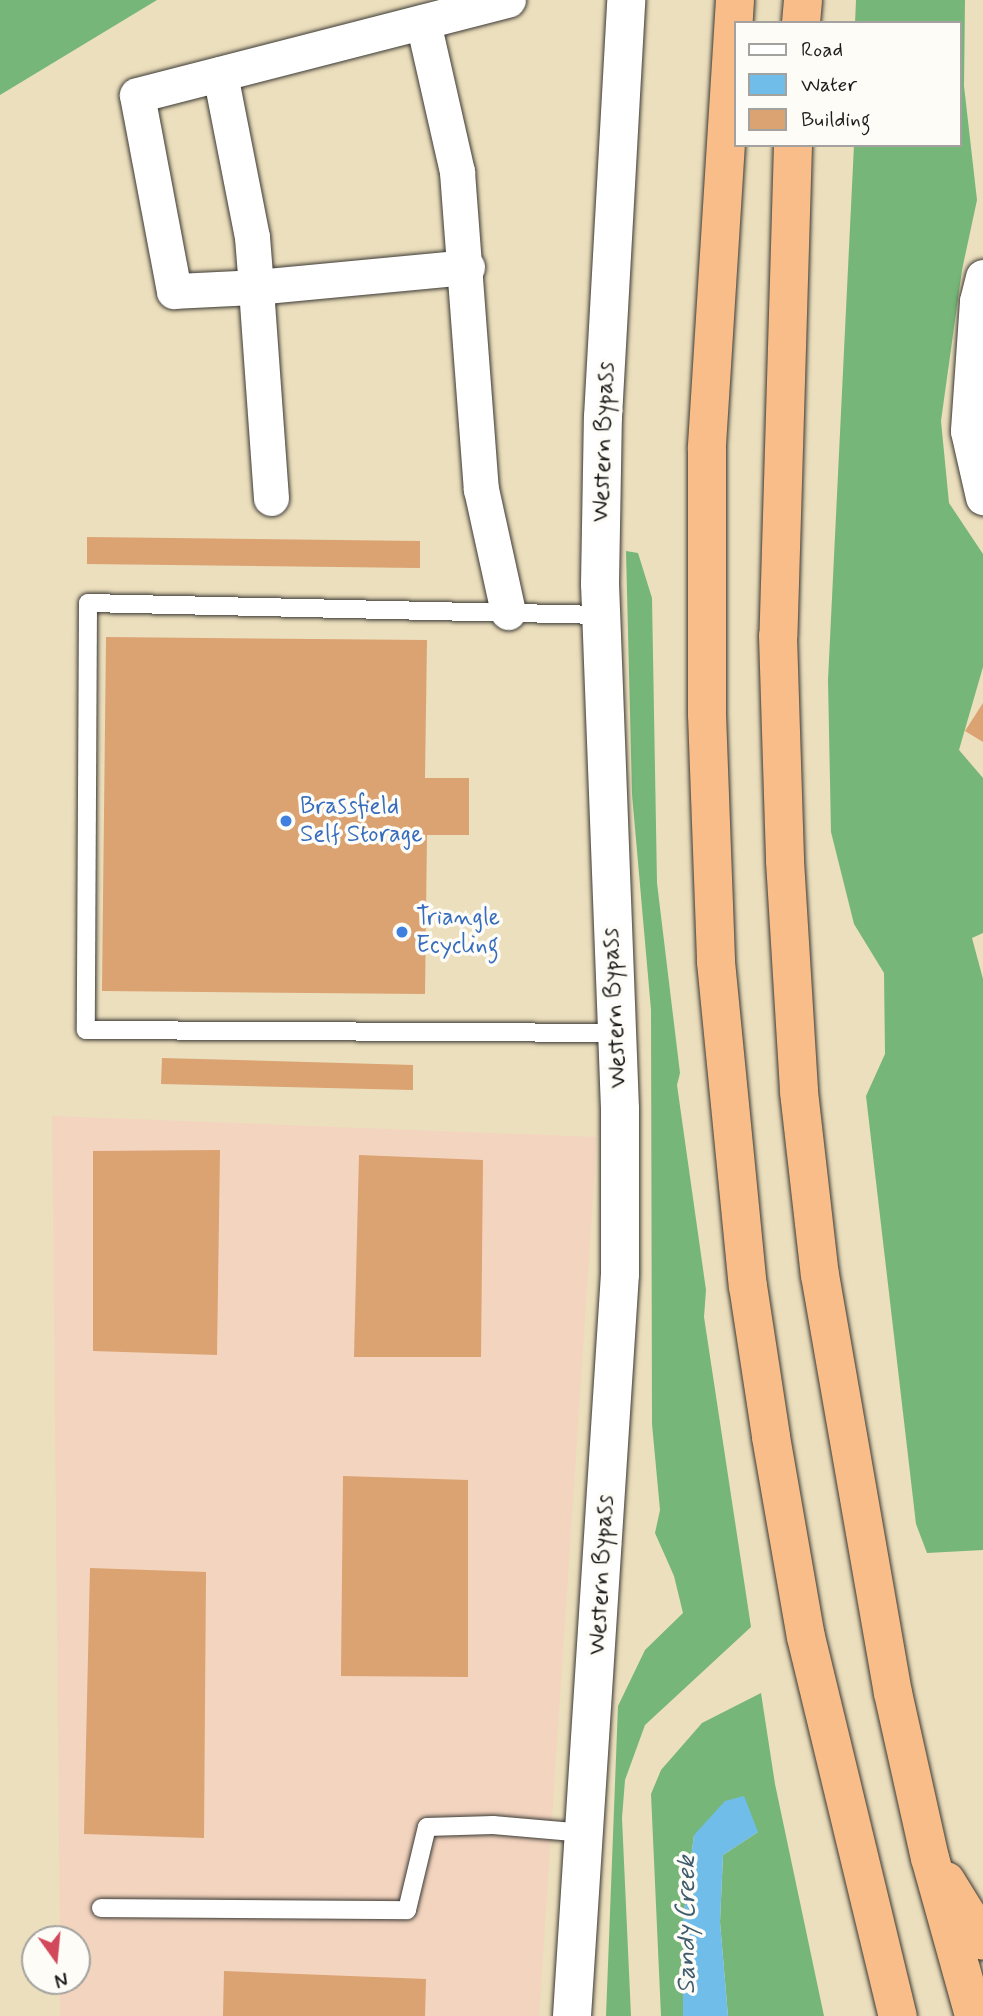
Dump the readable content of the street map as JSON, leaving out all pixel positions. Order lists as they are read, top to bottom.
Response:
{
  "streets": {
    "street": ["Western Bypass"]
  },
  "water": ["Sandy Creek"],
  "places": ["Brassfield Self Storage", "Triangle Ecycling"],
  "legend": ["Road", "Water", "Building"],
  "north": "bottom"
}
